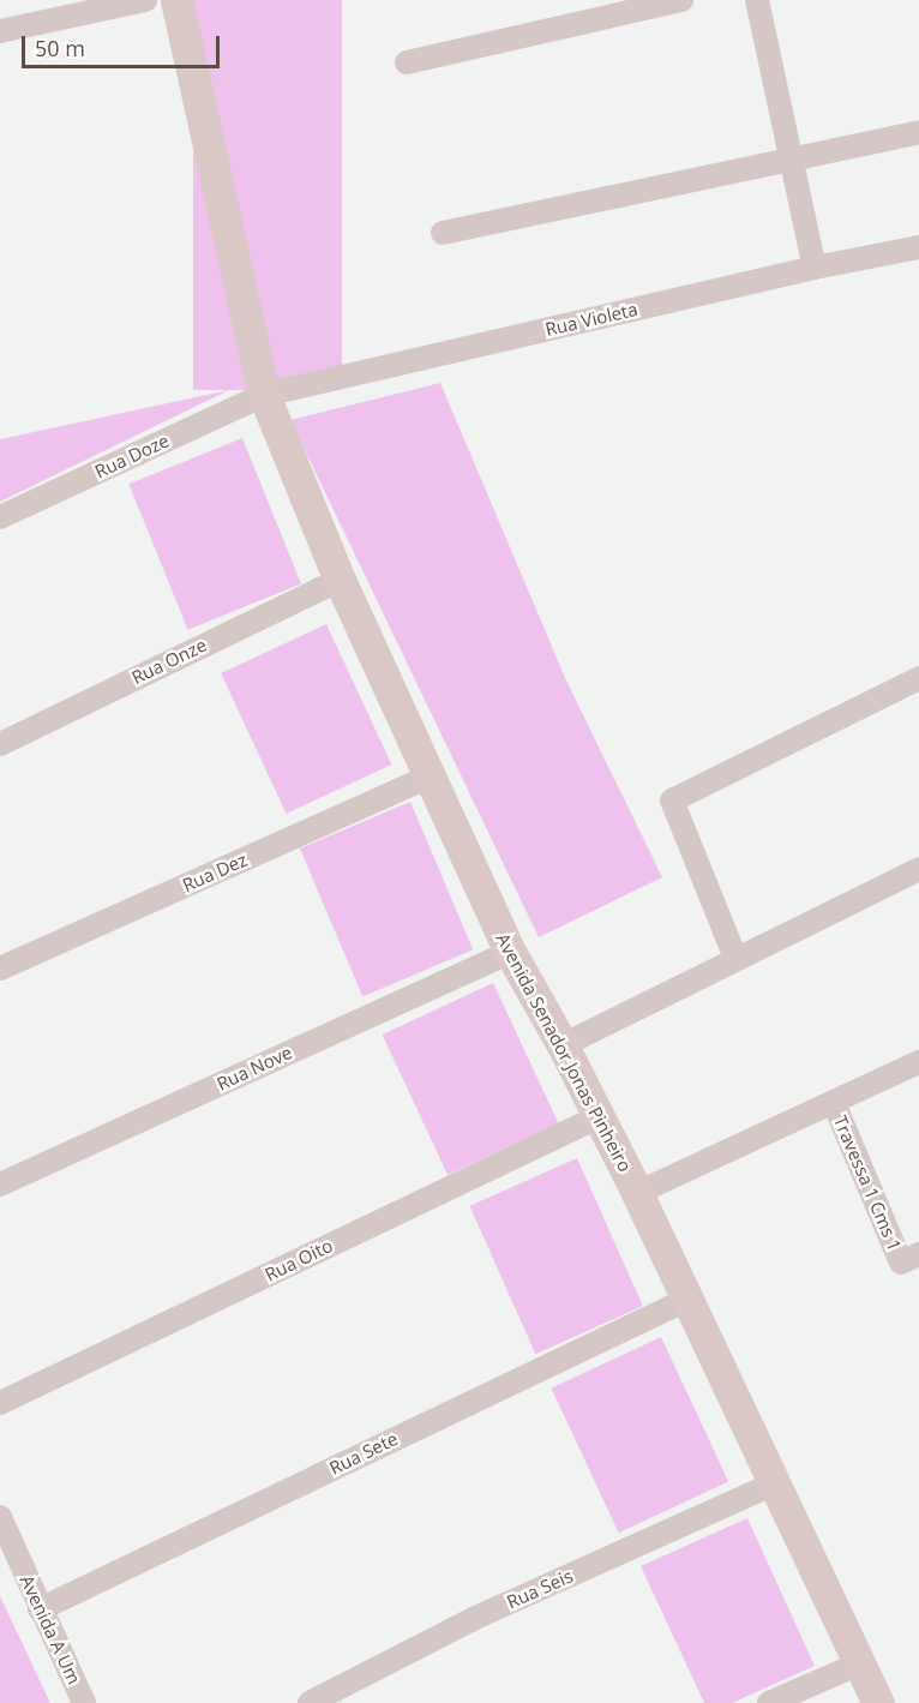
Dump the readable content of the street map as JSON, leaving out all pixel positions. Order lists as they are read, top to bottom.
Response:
{
  "streets": {
    "main road": ["Avenida Senador Jonas Pinheiro"],
    "street": [
      "Rua Violeta",
      "Rua Doze",
      "Rua Onze",
      "Rua Dez",
      "Rua Nove",
      "Travessa 1 Cms 1",
      "Rua Oito",
      "Rua Sete",
      "Rua Seis",
      "Avenida A Um"
    ]
  },
  "crossings": [
    ["Rua Violeta", "Rua Doze"],
    ["Rua Violeta", "Avenida Senador Jonas Pinheiro"],
    ["Rua Doze", "Avenida Senador Jonas Pinheiro"],
    ["Rua Onze", "Avenida Senador Jonas Pinheiro"],
    ["Rua Dez", "Avenida Senador Jonas Pinheiro"],
    ["Avenida Senador Jonas Pinheiro", "Rua Nove"],
    ["Avenida Senador Jonas Pinheiro", "Rua Oito"],
    ["Avenida Senador Jonas Pinheiro", "Rua Sete"],
    ["Avenida Senador Jonas Pinheiro", "Rua Seis"],
    ["Rua Sete", "Avenida A Um"]
  ],
  "scale_bar": "50 m"
}
